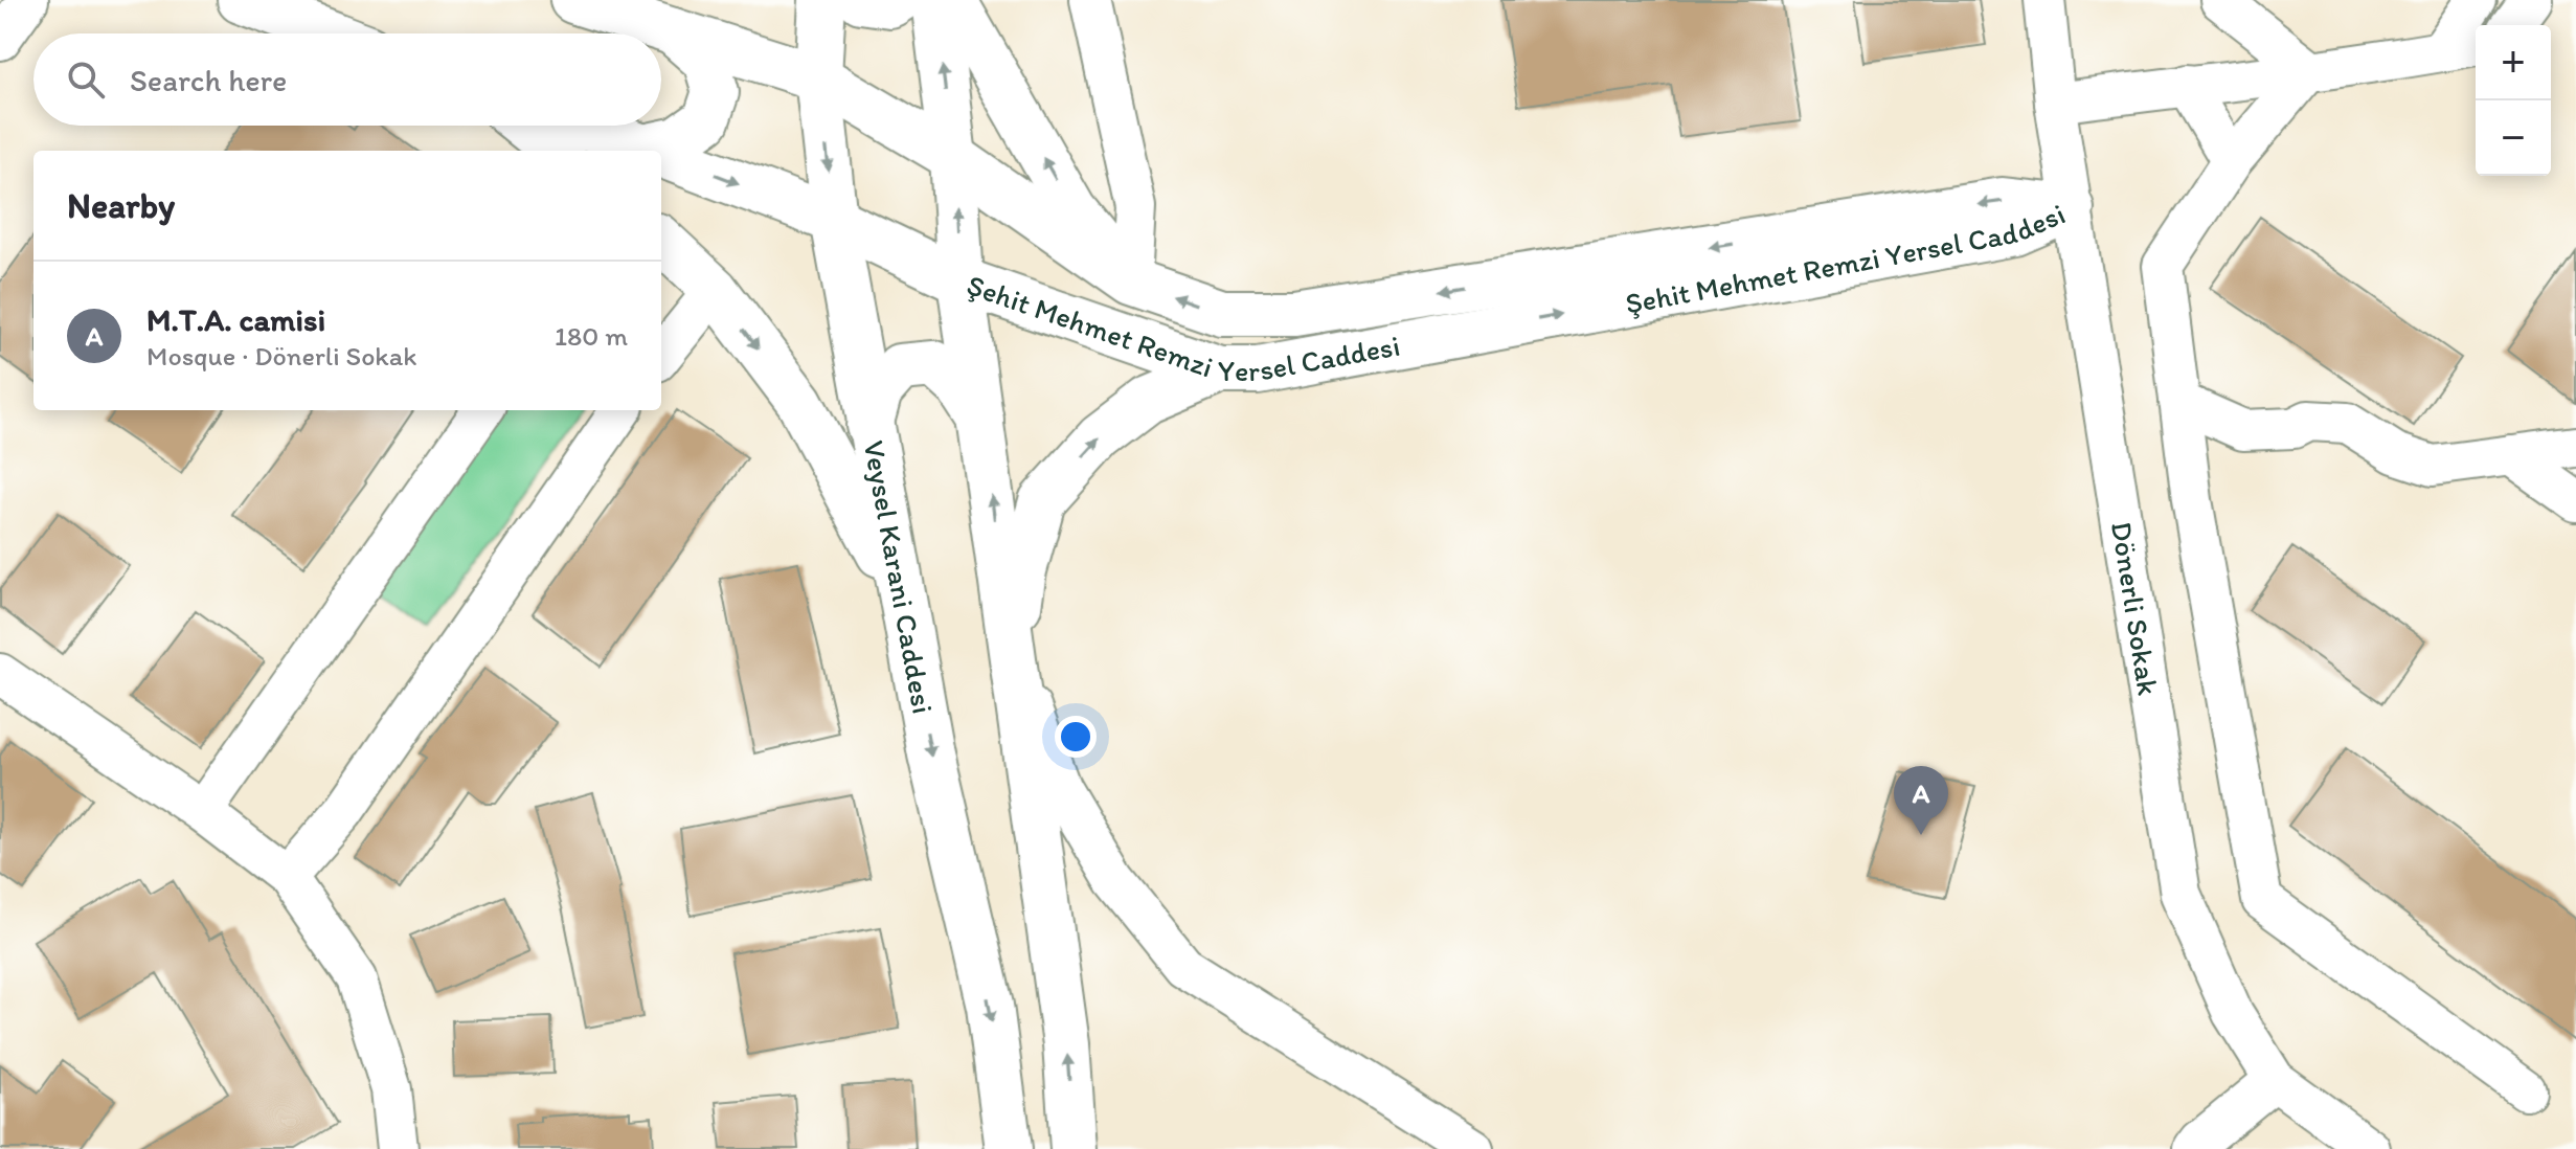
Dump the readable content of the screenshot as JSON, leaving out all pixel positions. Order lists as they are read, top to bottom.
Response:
{
  "streets": {
    "main road": ["Şehit Mehmet Remzi Yersel Caddesi", "Veysel Karani Caddesi"],
    "street": ["Dönerli Sokak"]
  },
  "crossings": [
    ["Şehit Mehmet Remzi Yersel Caddesi", "Veysel Karani Caddesi"],
    ["Şehit Mehmet Remzi Yersel Caddesi", "Dönerli Sokak"]
  ],
  "page": {
    "map_buttons": ["+", "−"],
    "search": "Search here",
    "heading": "Nearby",
    "list": [
      {
        "mark": "A",
        "name": "M.T.A. camisi",
        "note": "Mosque · Dönerli Sokak",
        "value": "180 m"
      }
    ],
    "pins": "A"
  }
}
